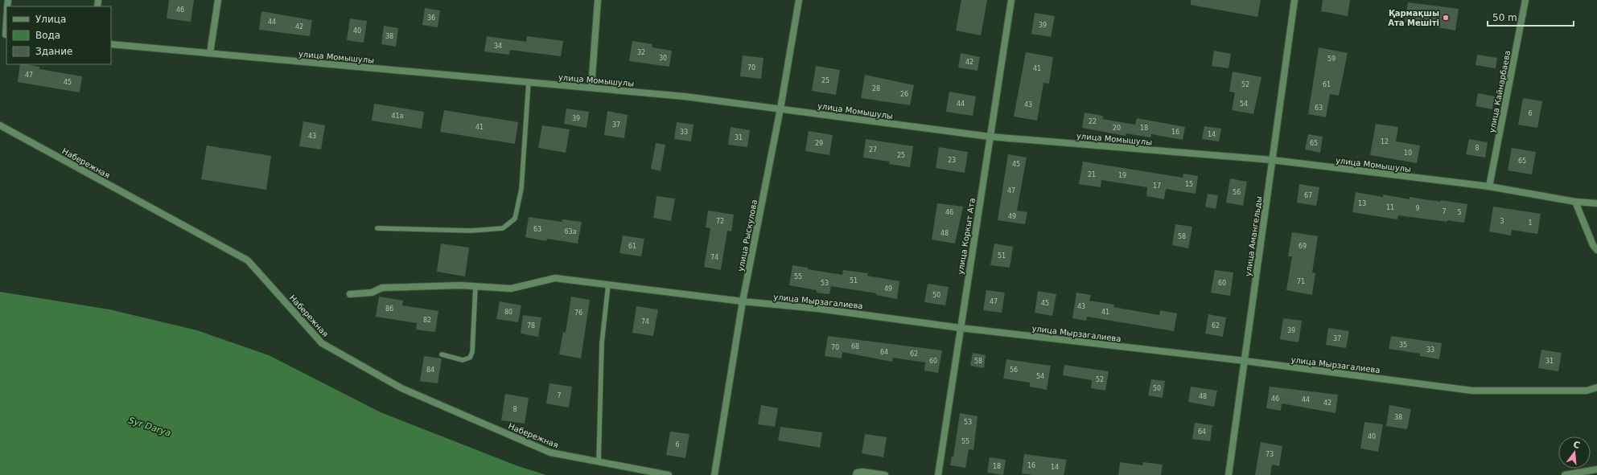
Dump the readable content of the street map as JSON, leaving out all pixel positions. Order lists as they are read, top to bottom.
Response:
{
  "streets": {
    "street": [
      "улица Момышулы",
      "улица Кайнарбаева",
      "Набережная",
      "улица Рыскулова",
      "улица Коркыт Ата",
      "улица Амангельды",
      "улица Мырзагалиева"
    ]
  },
  "crossings": [
    ["улица Момышулы", "улица Кайнарбаева"],
    ["улица Момышулы", "улица Рыскулова"],
    ["улица Момышулы", "улица Коркыт Ата"],
    ["улица Момышулы", "улица Амангельды"],
    ["улица Рыскулова", "улица Мырзагалиева"],
    ["улица Коркыт Ата", "улица Мырзагалиева"],
    ["улица Амангельды", "улица Мырзагалиева"]
  ],
  "water": ["Syr Darya"],
  "places": ["Қармақшы Ата Мешіті"],
  "house_numbers": [
    "46",
    "36",
    "44",
    "39",
    "42",
    "40",
    "38",
    "34",
    "32",
    "30",
    "59",
    "42",
    "70",
    "41",
    "47",
    "25",
    "45",
    "52",
    "61",
    "28",
    "26",
    "44",
    "54",
    "43",
    "63",
    "6",
    "41а",
    "39",
    "22",
    "37",
    "41",
    "20",
    "18",
    "33",
    "16",
    "14",
    "43",
    "31",
    "12",
    "29",
    "65",
    "8",
    "27",
    "10",
    "25",
    "23",
    "65",
    "45",
    "21",
    "19",
    "15",
    "17",
    "47",
    "56",
    "67",
    "13",
    "11",
    "9",
    "7",
    "46",
    "5",
    "49",
    "72",
    "3",
    "1",
    "63",
    "63а",
    "48",
    "58",
    "61",
    "69",
    "51",
    "74",
    "55",
    "51",
    "71",
    "53",
    "60",
    "49",
    "50",
    "47",
    "45",
    "43",
    "86",
    "80",
    "41",
    "76",
    "82",
    "74",
    "78",
    "62",
    "39",
    "37",
    "35",
    "68",
    "70",
    "33",
    "64",
    "62",
    "60",
    "58",
    "31",
    "84",
    "56",
    "54",
    "52",
    "50",
    "7",
    "48",
    "46",
    "44",
    "42",
    "8",
    "38",
    "53",
    "64",
    "40",
    "55",
    "6",
    "73",
    "16",
    "18",
    "14"
  ],
  "legend": ["Улица", "Вода", "Здание"],
  "scale_bar": "50 m",
  "north": "top"
}
